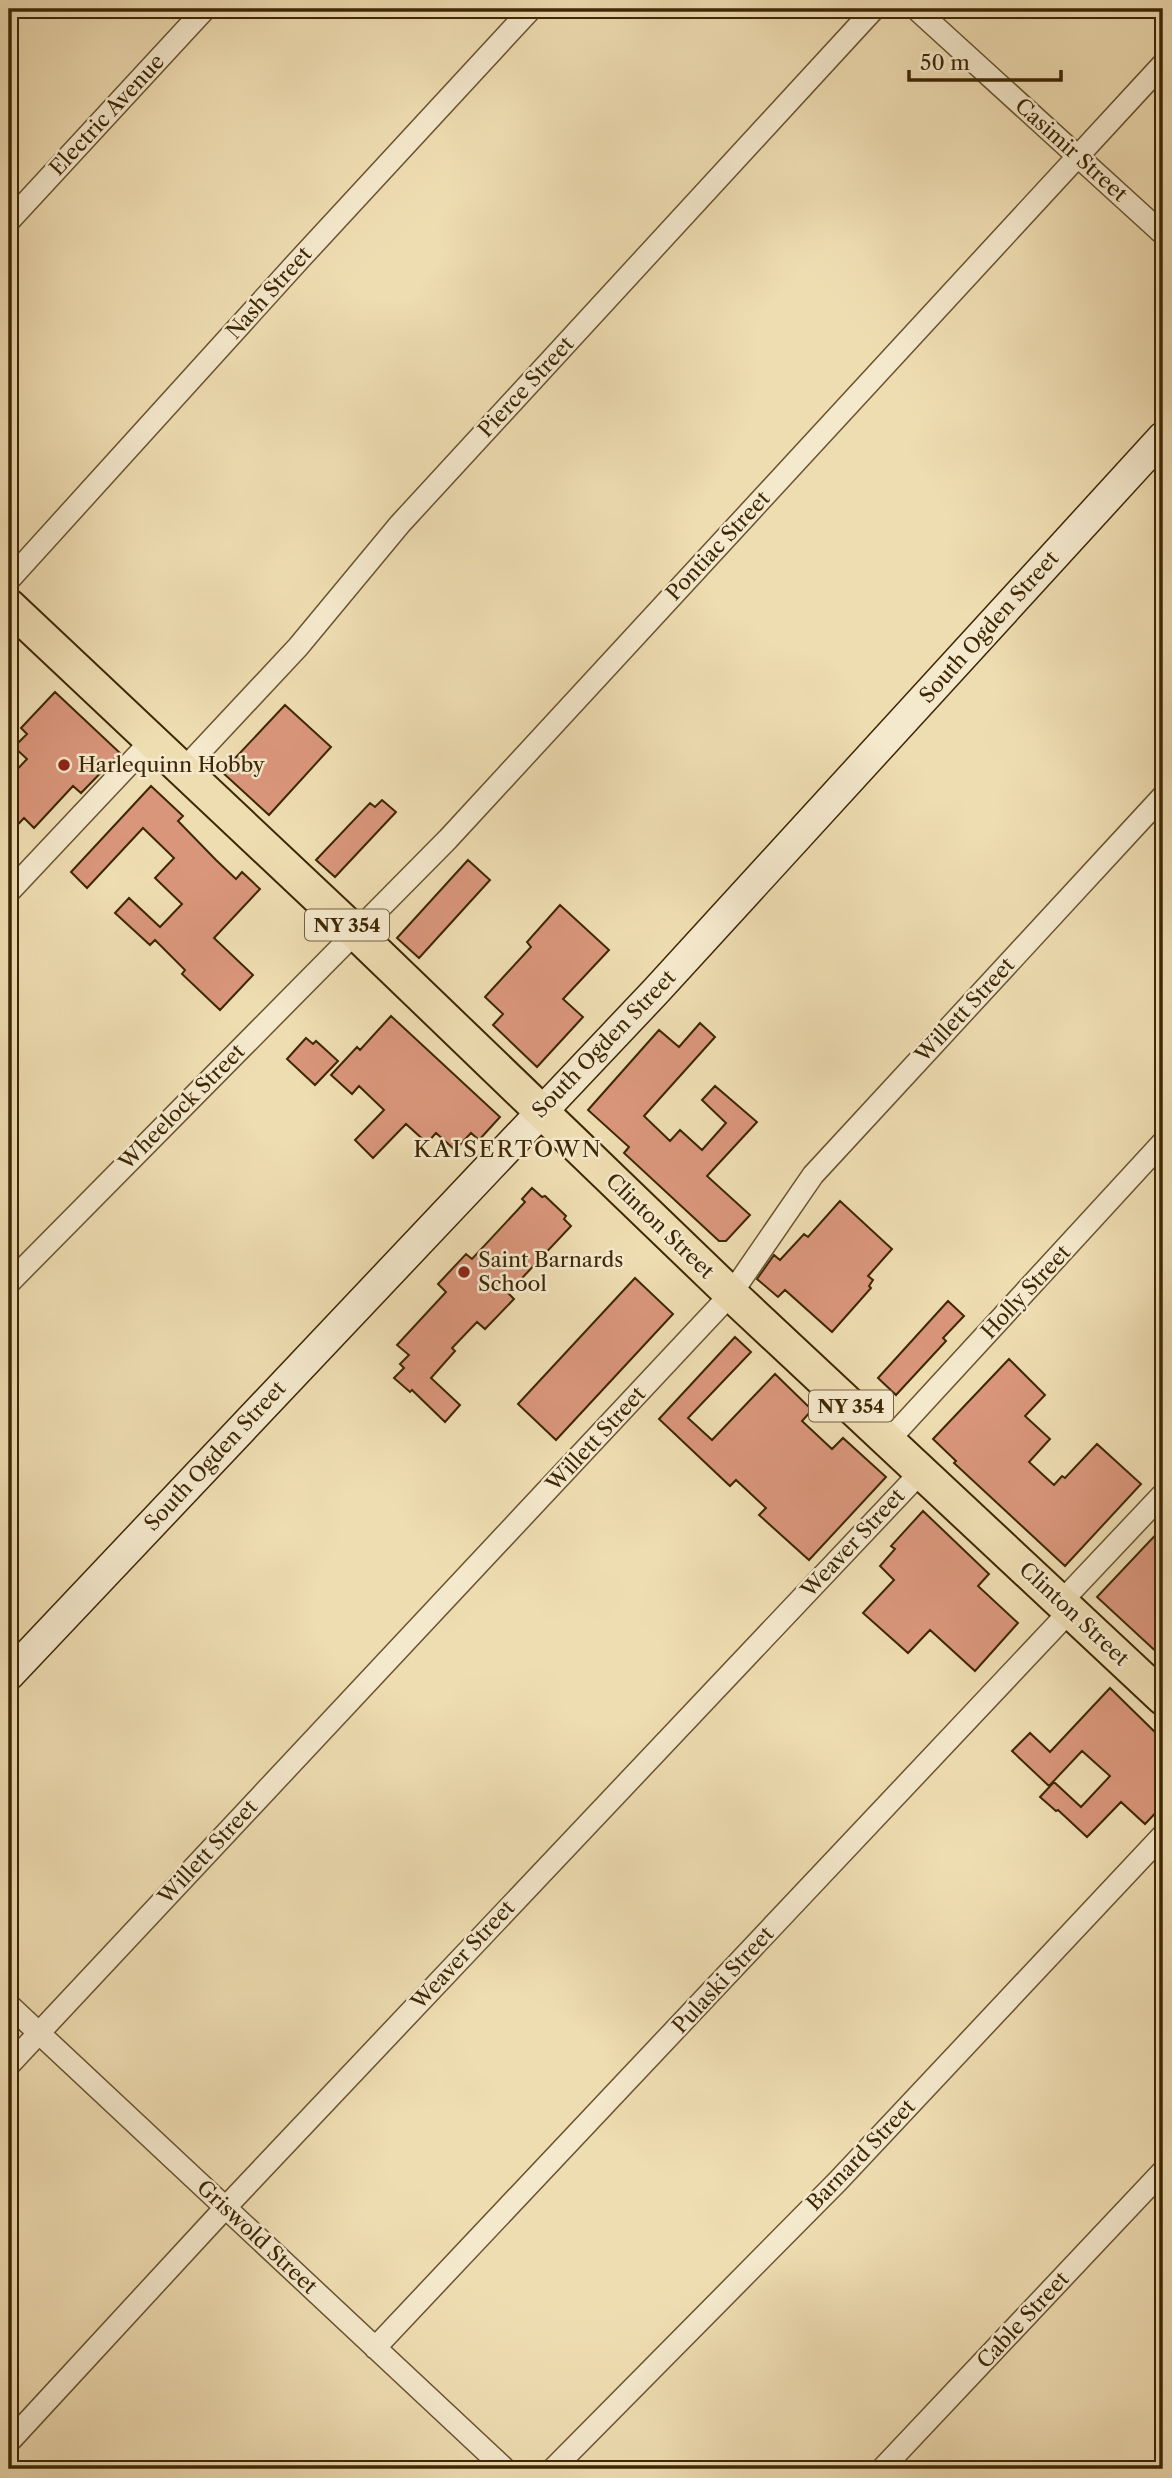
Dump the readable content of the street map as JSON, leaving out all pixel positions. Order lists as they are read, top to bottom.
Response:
{
  "streets": {
    "main road": ["NY 354", "Clinton Street"],
    "street": [
      "Electric Avenue",
      "Casimir Street",
      "Nash Street",
      "Pierce Street",
      "Pontiac Street",
      "South Ogden Street",
      "Willett Street",
      "Wheelock Street",
      "Holly Street",
      "Weaver Street",
      "Pulaski Street",
      "Barnard Street",
      "Griswold Street",
      "Cable Street"
    ]
  },
  "crossings": [
    ["Casimir Street", "Pontiac Street"],
    ["Pierce Street", "Clinton Street"],
    ["Pontiac Street", "Wheelock Street"],
    ["Pontiac Street", "Clinton Street"],
    ["South Ogden Street", "Clinton Street"],
    ["Willett Street", "Clinton Street"],
    ["Willett Street", "Griswold Street"],
    ["Wheelock Street", "Clinton Street"],
    ["Clinton Street", "Holly Street"],
    ["Clinton Street", "Weaver Street"],
    ["Clinton Street", "Pulaski Street"],
    ["Weaver Street", "Griswold Street"],
    ["Pulaski Street", "Griswold Street"]
  ],
  "districts": ["KAISERTOWN"],
  "places": ["Harlequinn Hobby", "Saint Barnards School"],
  "scale_bar": "50 m"
}
